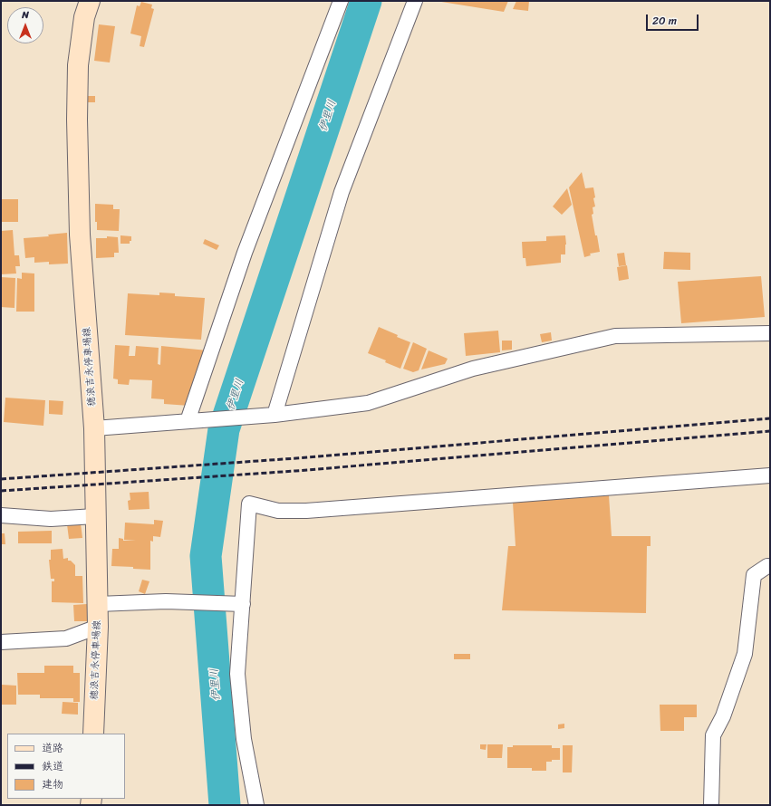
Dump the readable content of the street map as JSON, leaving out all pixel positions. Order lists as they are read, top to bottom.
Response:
{
  "streets": {
    "main road": ["穂浪吉永停車場線"]
  },
  "water": ["伊里川"],
  "legend": ["道路", "鉄道", "建物"],
  "scale_bar": "20 m",
  "north": "top"
}
